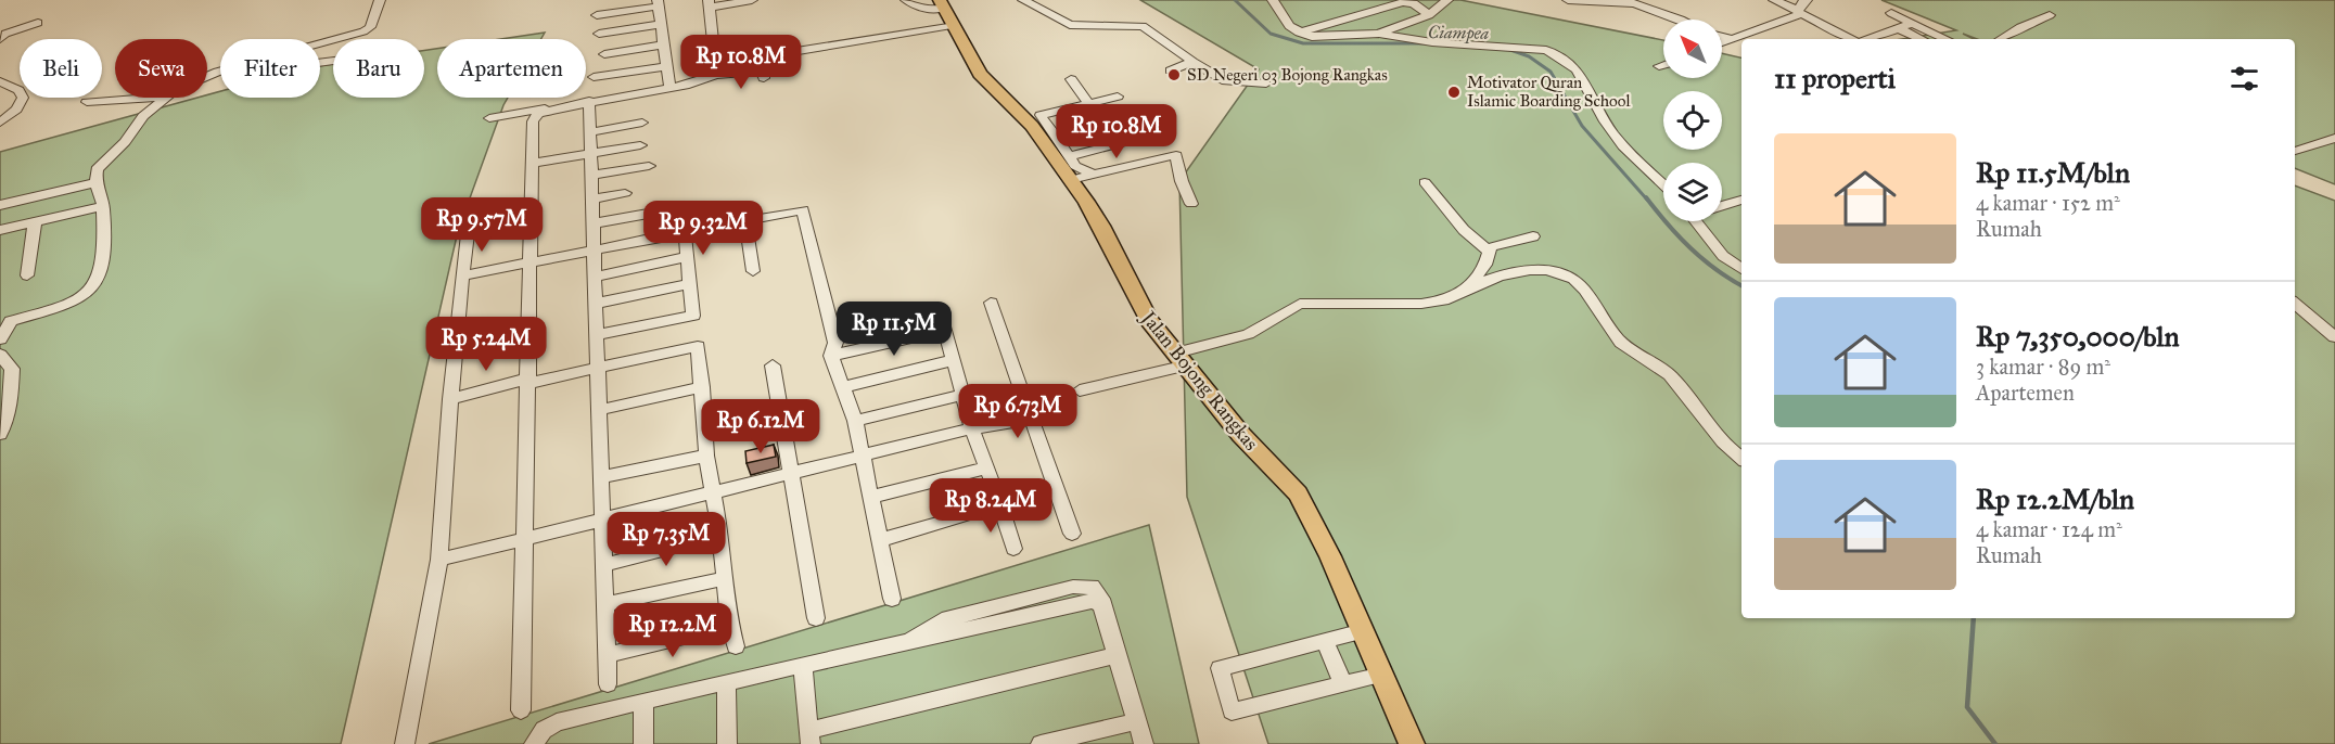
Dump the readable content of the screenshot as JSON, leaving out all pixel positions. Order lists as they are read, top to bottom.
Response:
{
  "streets": {
    "main road": ["Jalan Bojong Rangkas"]
  },
  "water": ["Ciampea"],
  "places": ["SD Negeri 03 Bojong Rangkas", "Motivator Quran Islamic Boarding School"],
  "north": "top left",
  "page": {
    "price": [
      "Rp 10.8M",
      "Rp 10.8M",
      "Rp 9.57M",
      "Rp 9.32M",
      "Rp 11.5M",
      "Rp 5.24M",
      "Rp 6.73M",
      "Rp 6.12M",
      "Rp 8.24M",
      "Rp 7.35M",
      "Rp 12.2M"
    ],
    "chip": [
      "Beli",
      "Sewa",
      "Filter",
      "Baru",
      "Apartemen"
    ],
    "heading": "11 properti",
    "list": [
      {
        "name": "Rp 11.5M/bln",
        "note": "4 kamar · 152 m² · Rumah"
      },
      {
        "name": "Rp 7,350,000/bln",
        "note": "3 kamar · 89 m² · Apartemen"
      },
      {
        "name": "Rp 12.2M/bln",
        "note": "4 kamar · 124 m² · Rumah"
      }
    ]
  }
}
